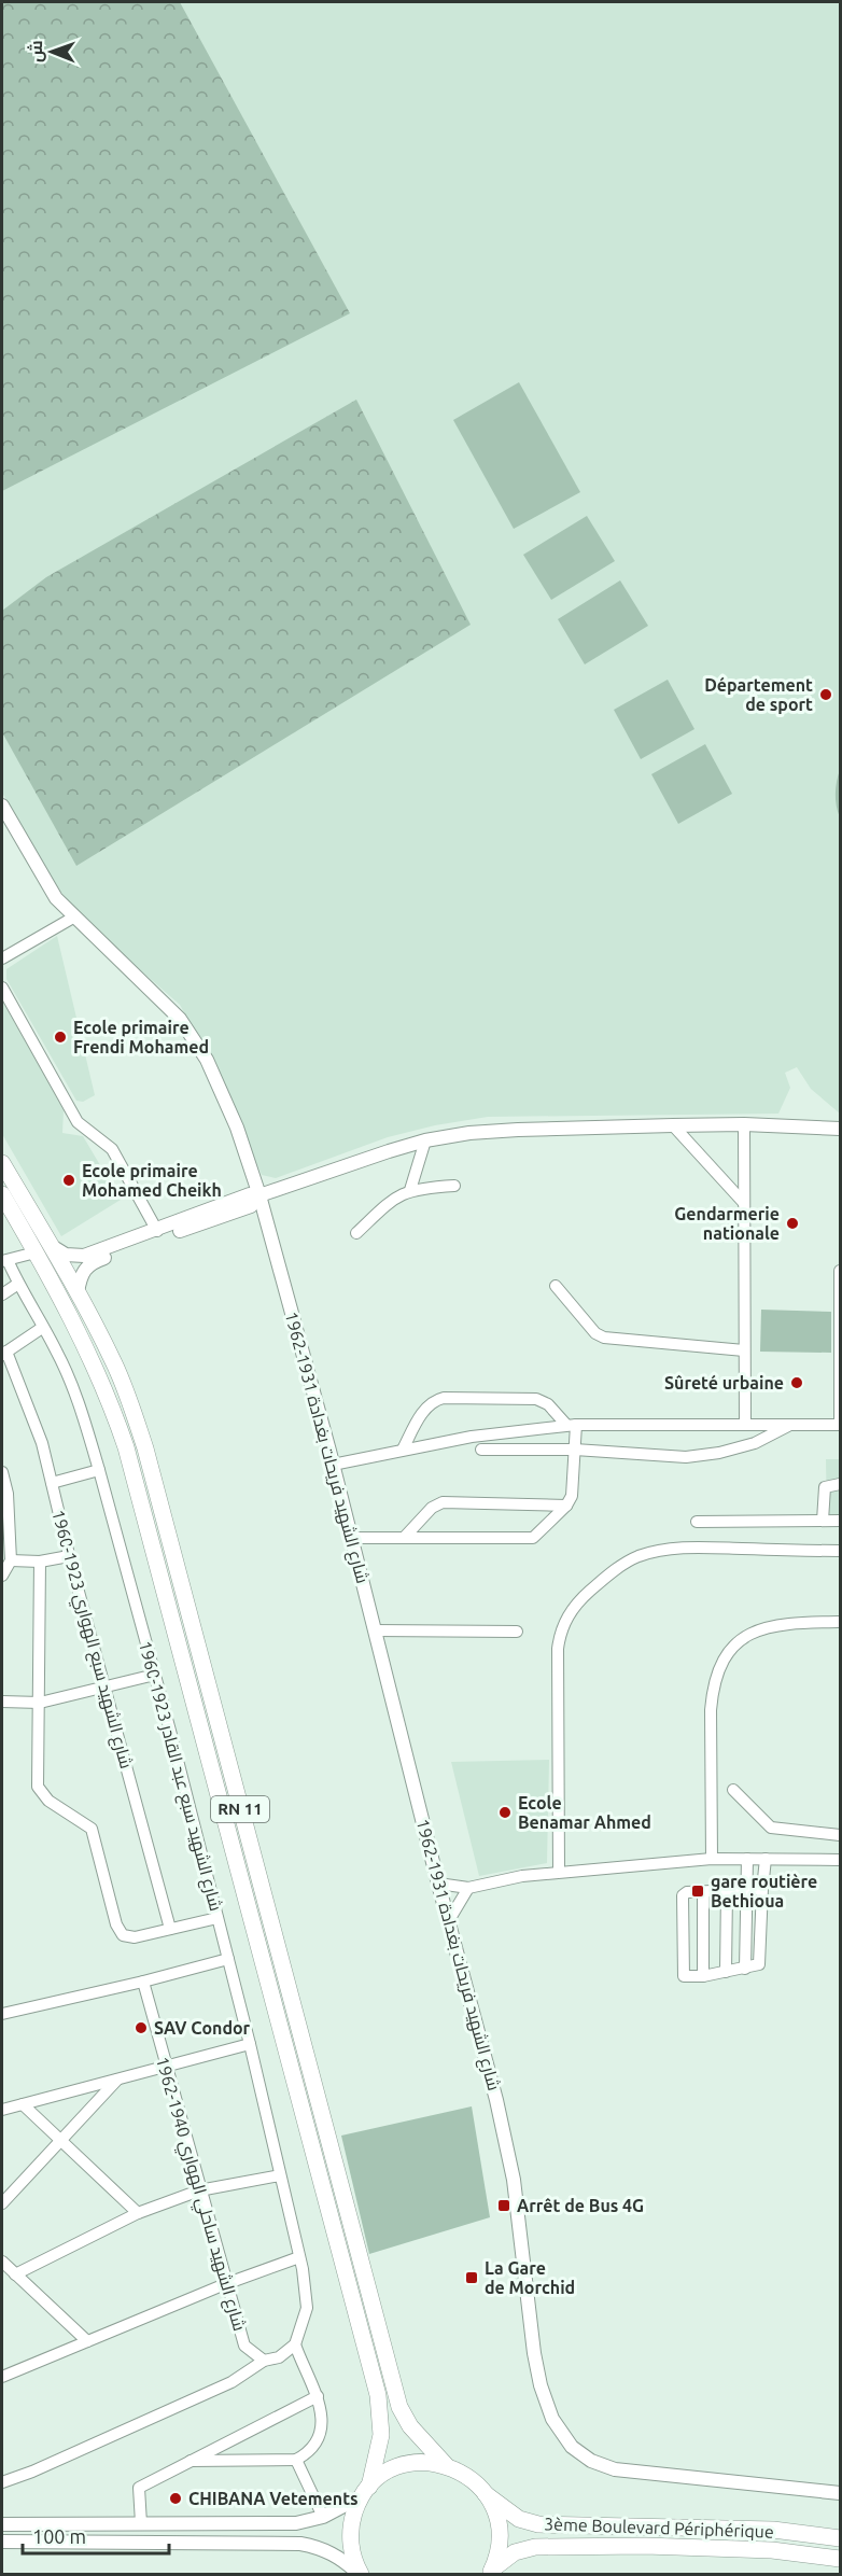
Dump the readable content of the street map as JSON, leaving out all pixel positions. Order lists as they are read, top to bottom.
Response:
{
  "streets": {
    "highway": ["RN 11", "3ème Boulevard Périphérique"],
    "main road": ["شارع الشهيد فريحات بغدادة 1931-1962"],
    "street": ["شارع الشهيد سبع الهواري 1923-1960", "شارع الشهيد سبع عبد القادر 1923-1960", "شارع الشهيد ساحلي الهواري 1940-1962"]
  },
  "crossings": [
    ["RN 11", "3ème Boulevard Périphérique"]
  ],
  "places": {
    "other": [
      "Département de sport",
      "Ecole primaire Frendi Mohamed",
      "Ecole primaire Mohamed Cheikh",
      "Gendarmerie nationale",
      "Sûreté urbaine",
      "Ecole Benamar Ahmed",
      "SAV Condor",
      "CHIBANA Vetements"
    ],
    "transit": ["gare routière Bethioua", "Arrêt de Bus 4G", "La Gare de Morchid"]
  },
  "scale_bar": "100 m",
  "north": "left"
}
